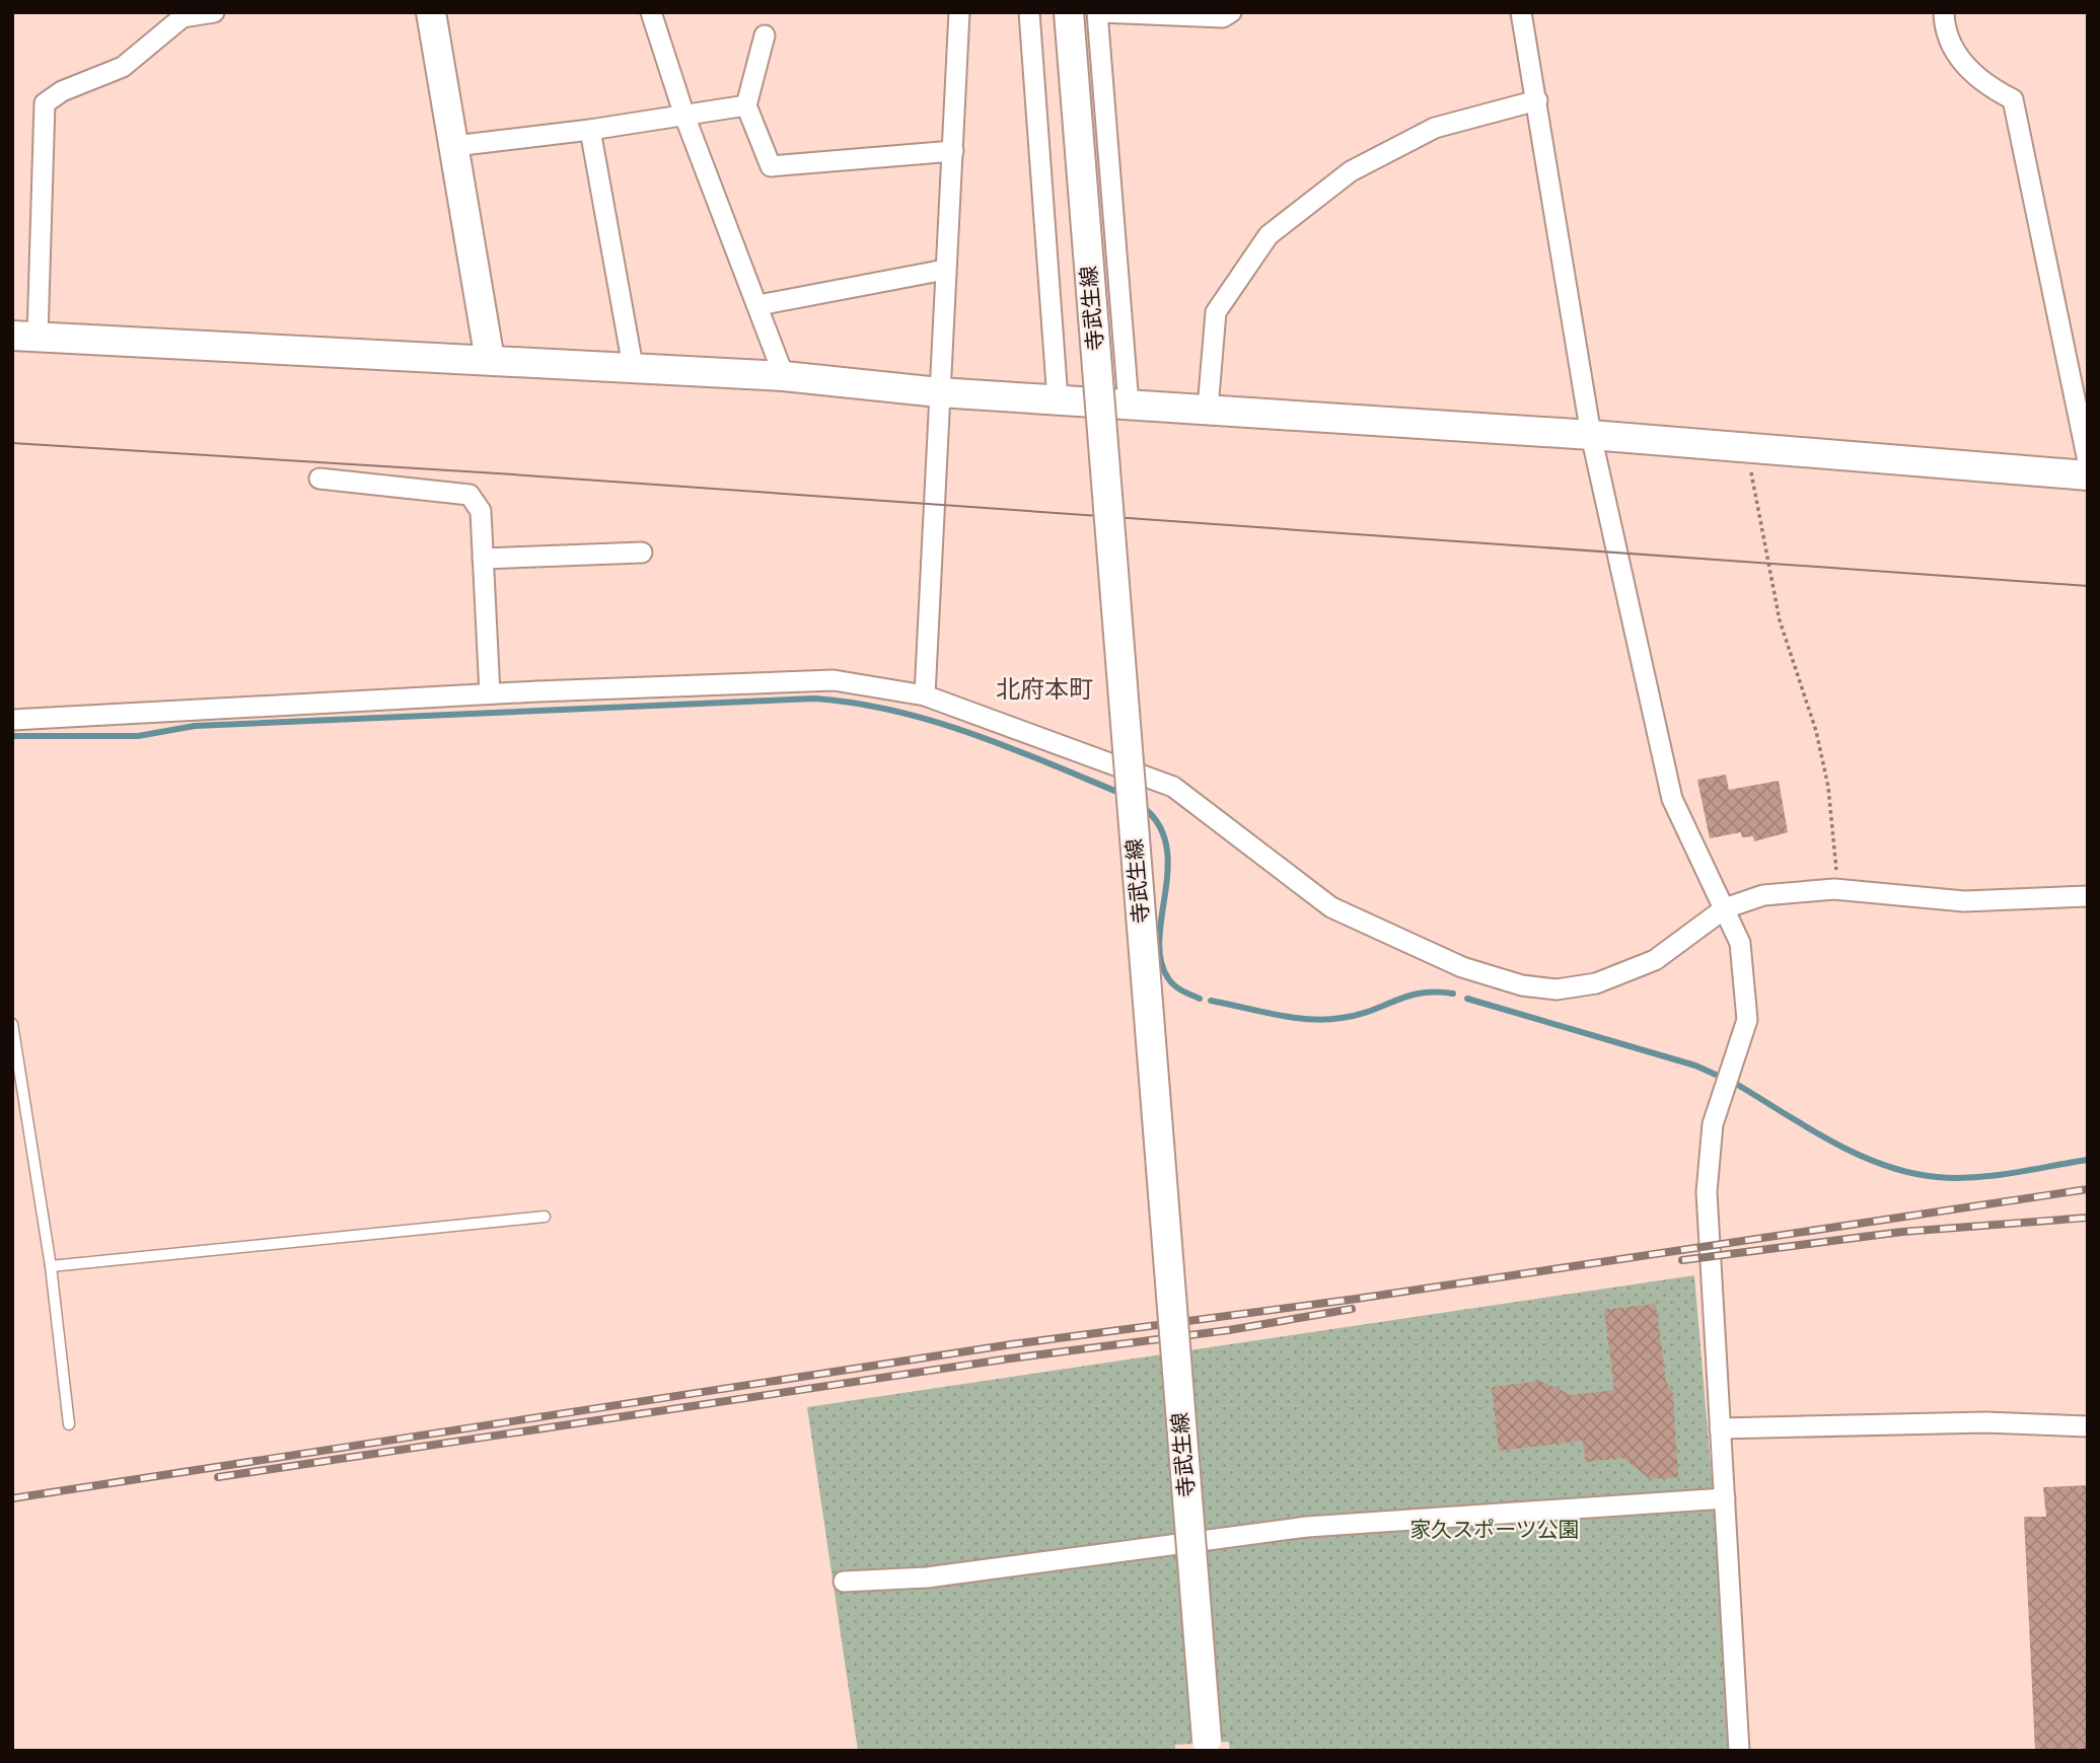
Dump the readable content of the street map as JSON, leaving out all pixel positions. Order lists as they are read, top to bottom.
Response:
{
  "streets": {
    "street": ["寺武生線"]
  },
  "districts": ["北府本町"],
  "parks": ["家久スポーツ公園"]
}
